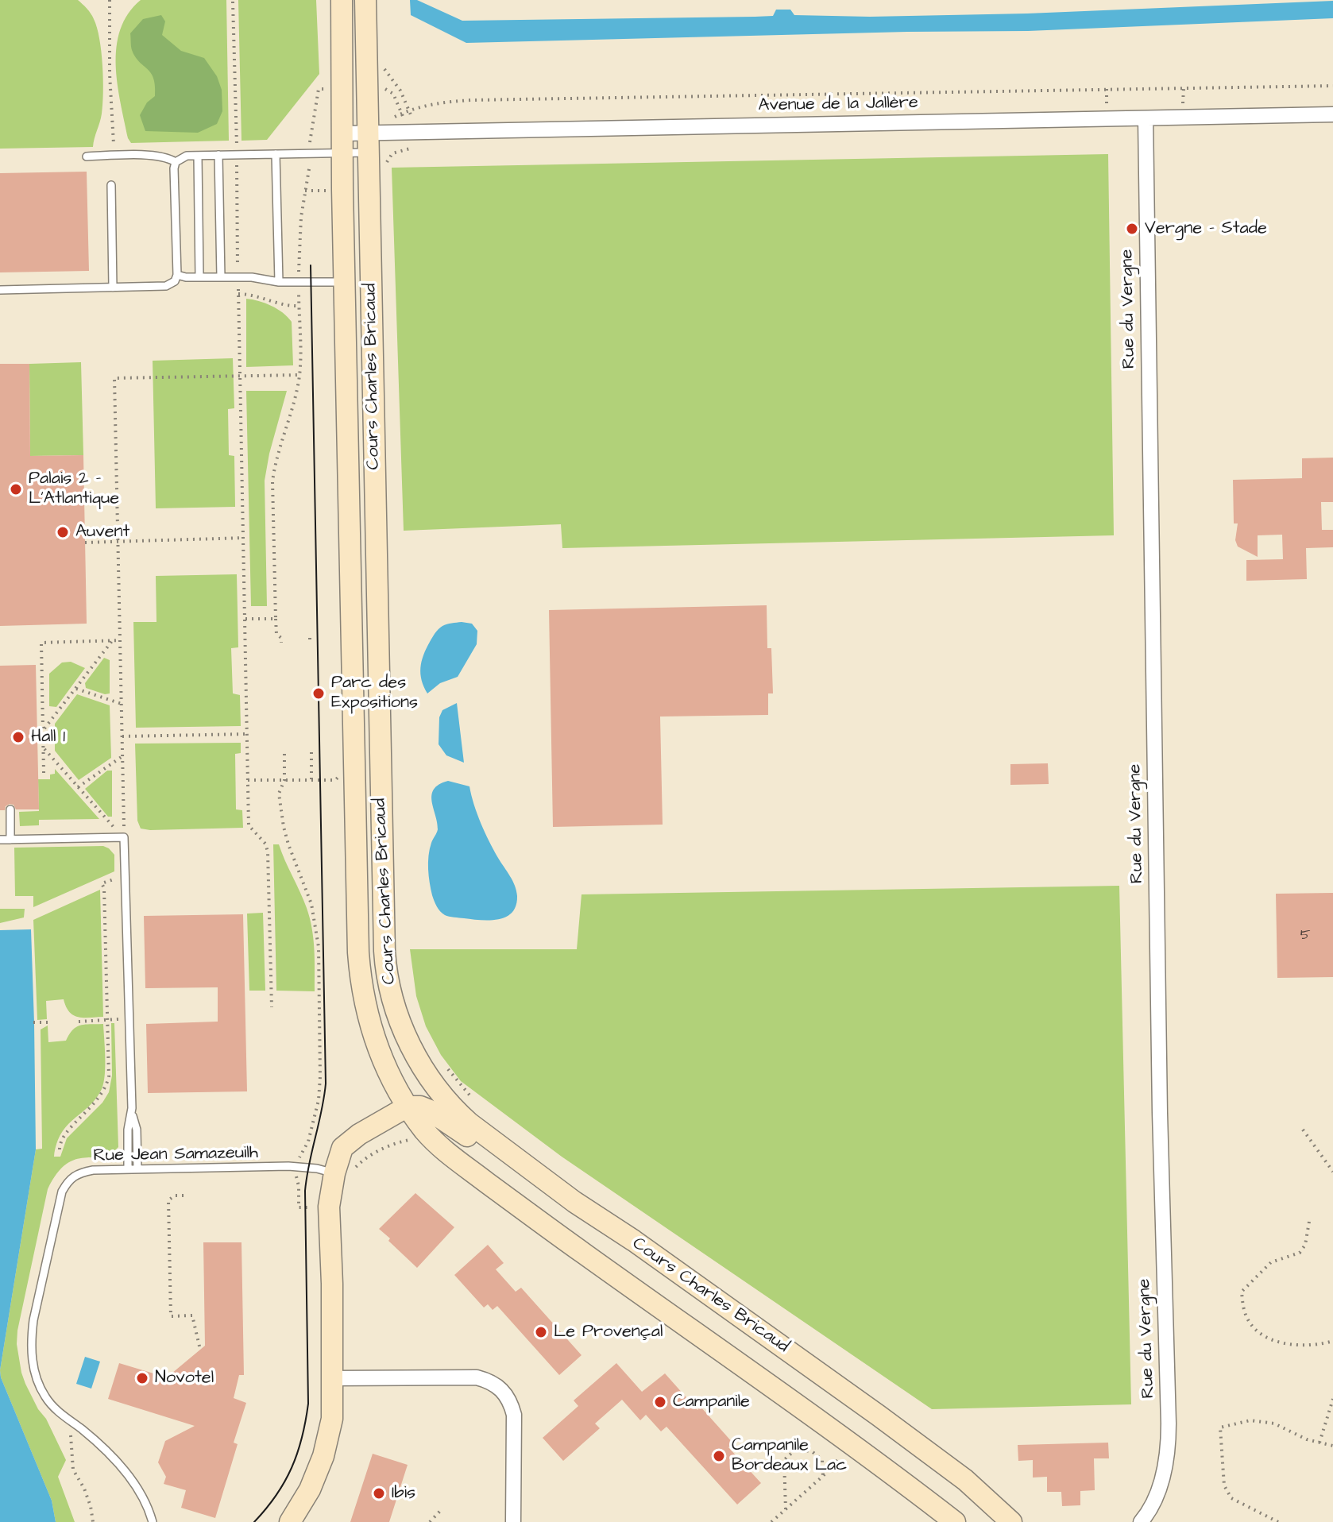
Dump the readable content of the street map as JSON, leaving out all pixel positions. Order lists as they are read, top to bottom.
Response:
{
  "streets": {
    "main road": ["Cours Charles Bricaud"],
    "street": ["Avenue de la Jallère", "Rue du Vergne"],
    "lane": ["Rue Jean Samazeuilh"]
  },
  "crossings": [
    ["Avenue de la Jallère", "Rue du Vergne"],
    ["Avenue de la Jallère", "Cours Charles Bricaud"]
  ],
  "places": [
    "Vergne - Stade",
    "Palais 2 - L'Atlantique",
    "Auvent",
    "Parc des Expositions",
    "Hall 1",
    "Le Provençal",
    "Novotel",
    "Campanile",
    "Campanile Bordeaux Lac",
    "Ibis"
  ],
  "house_numbers": ["5"]
}
